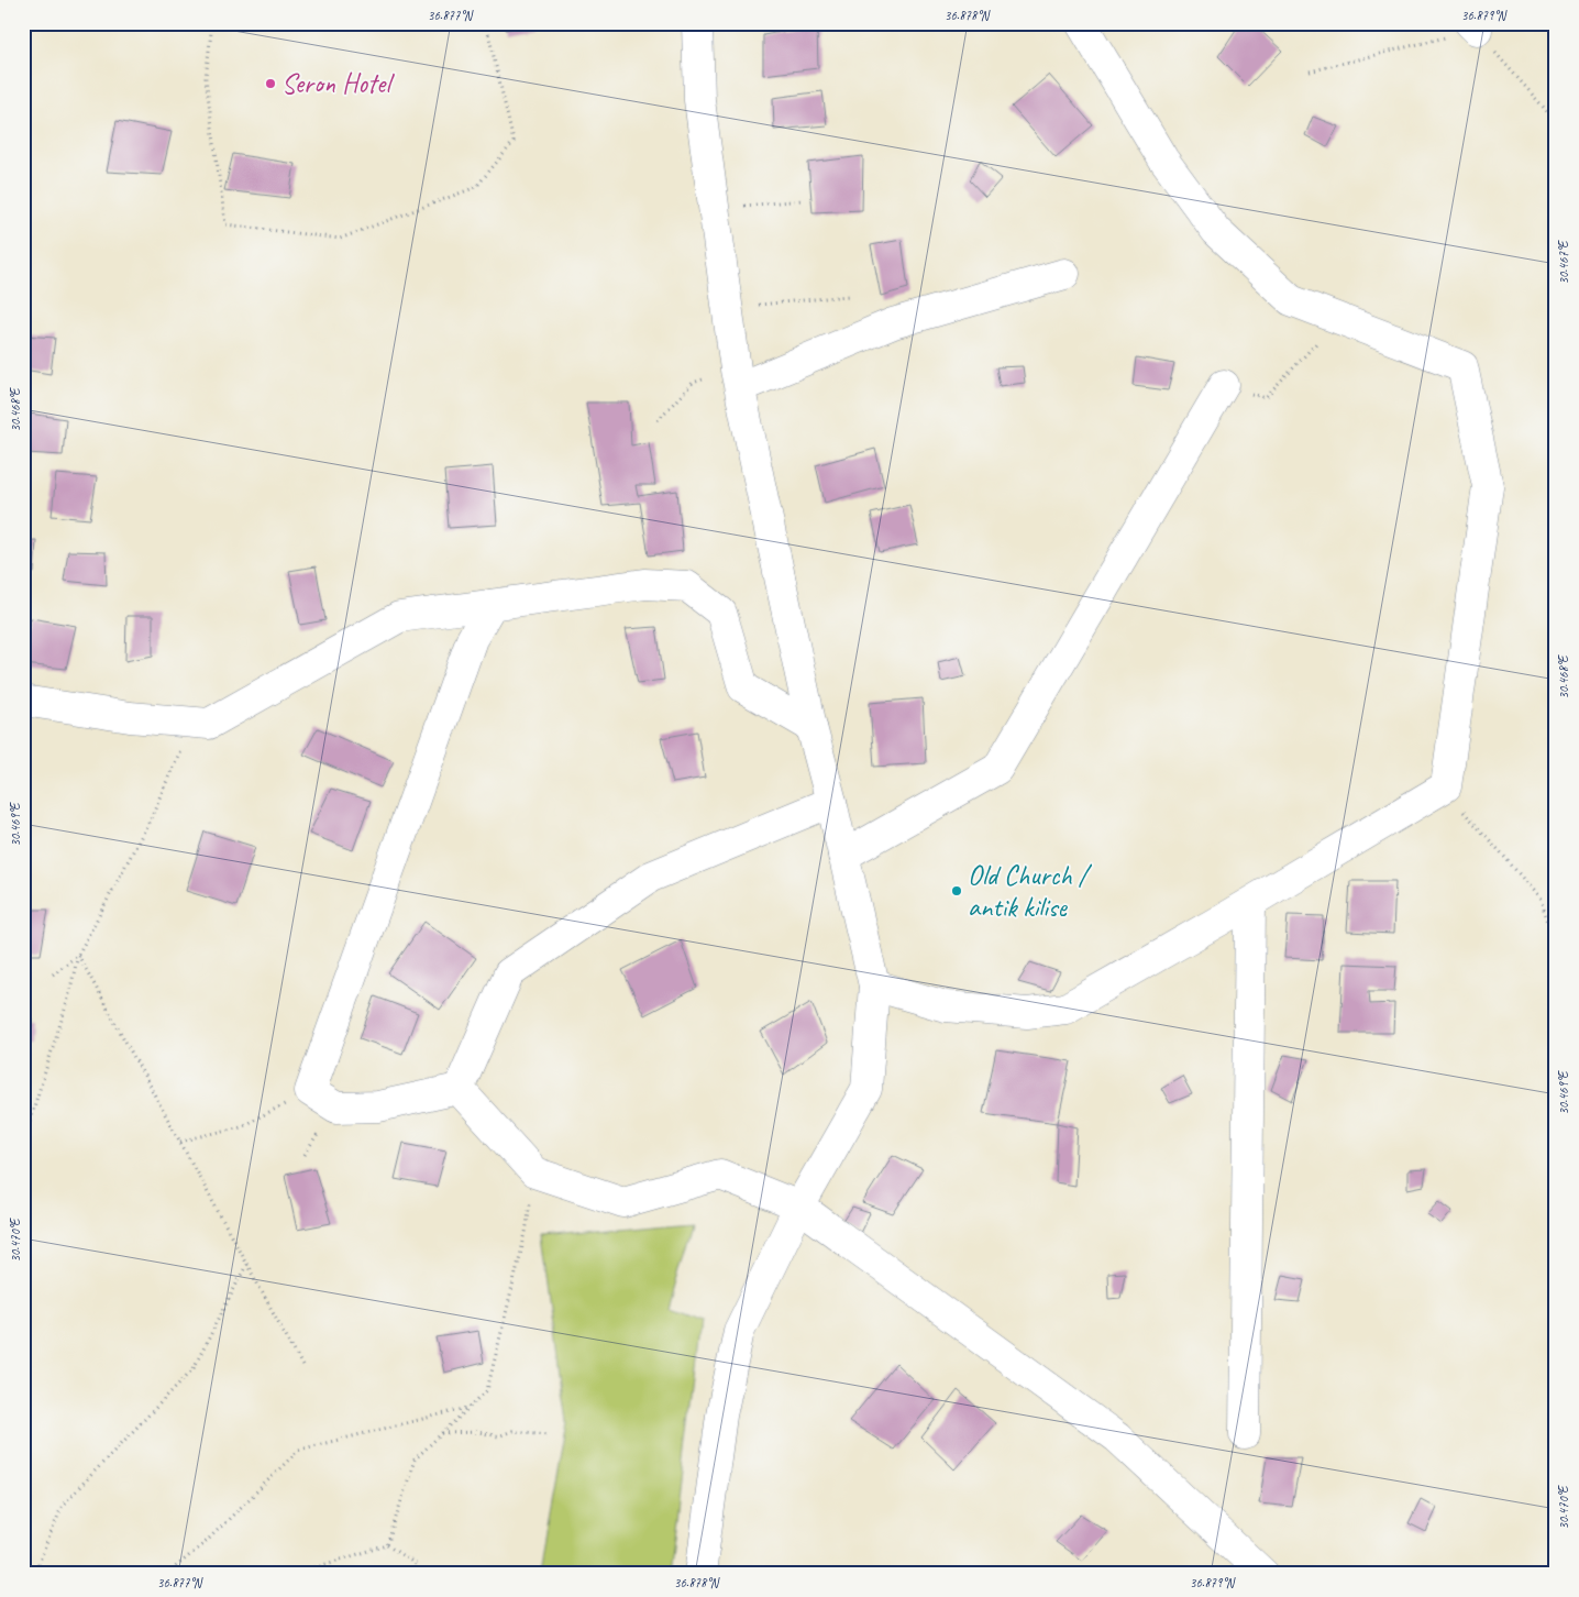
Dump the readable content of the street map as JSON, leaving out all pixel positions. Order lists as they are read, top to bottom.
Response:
{
  "places": ["Seron Hotel", "Old Church / antik kilise"],
  "coordinates": [
    "36.877°N",
    "36.878°N",
    "36.879°N",
    "30.467°E",
    "30.468°E",
    "30.469°E",
    "30.470°E"
  ]
}
